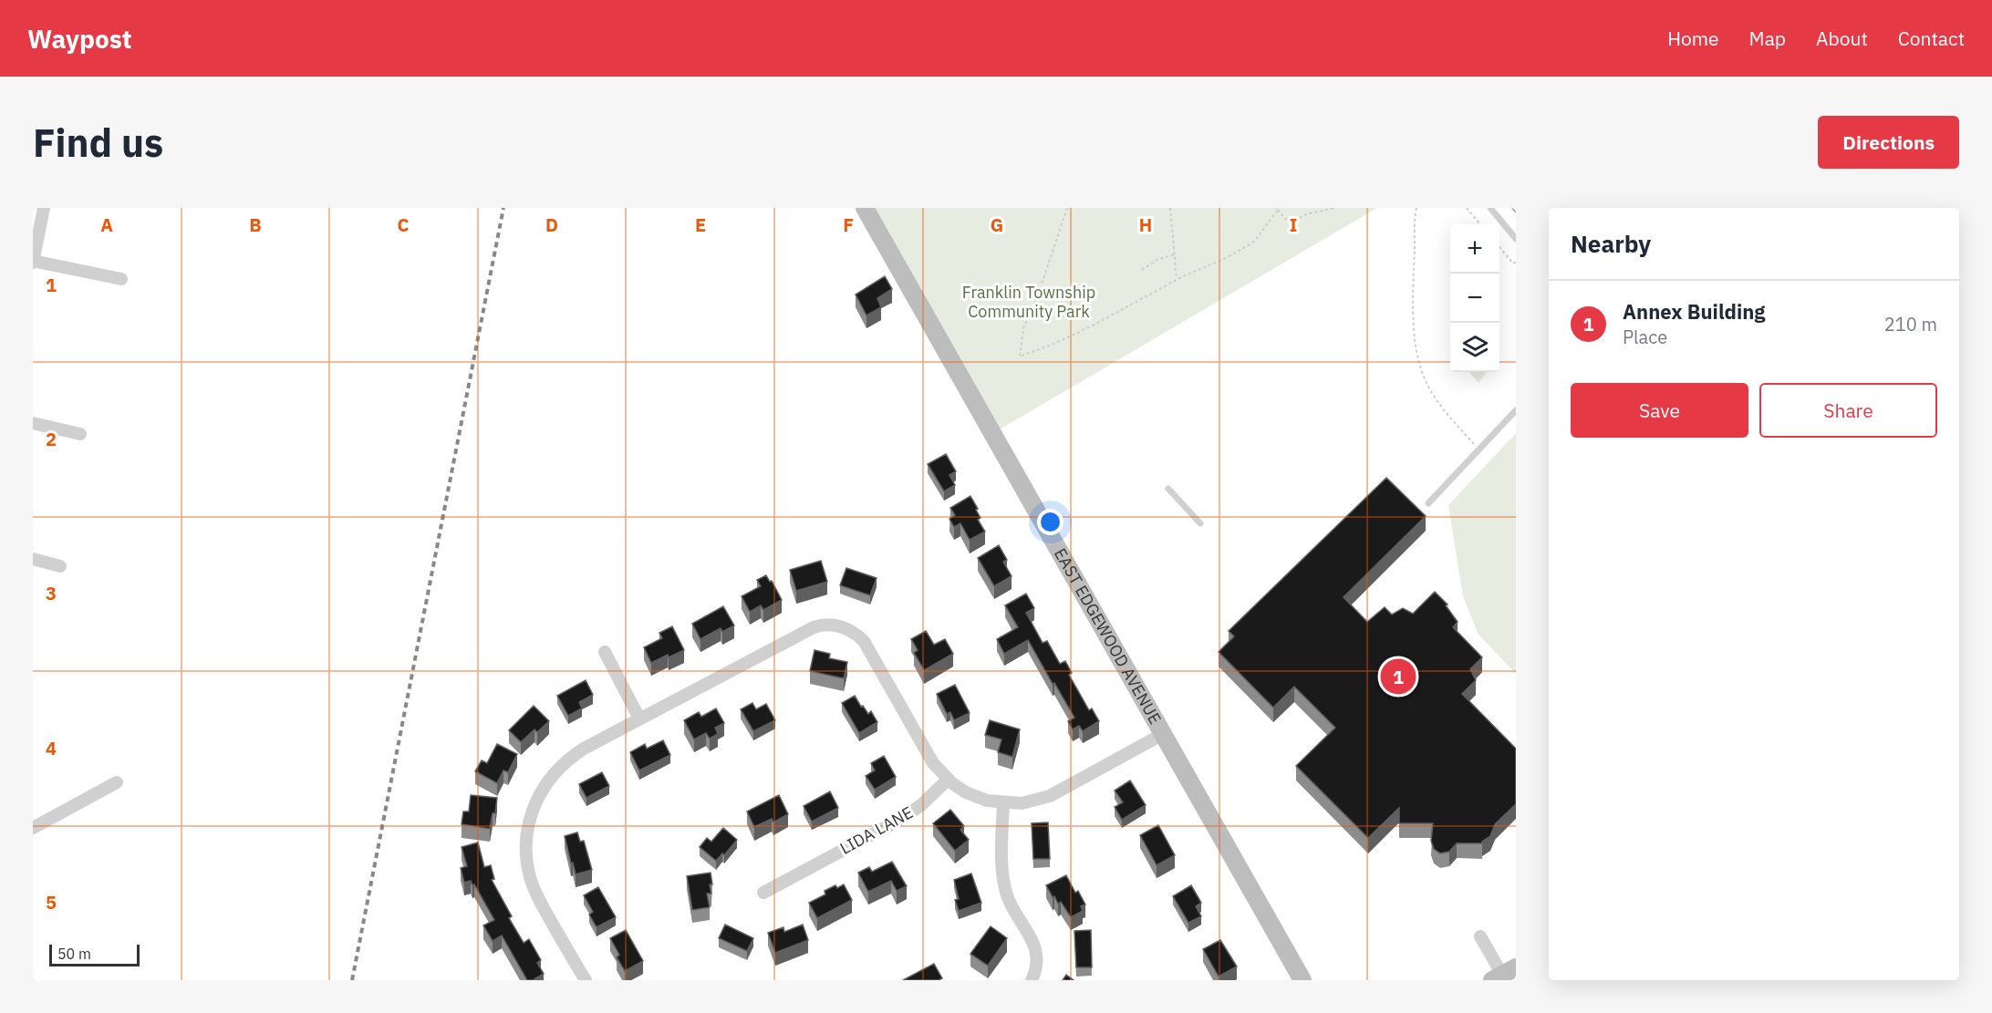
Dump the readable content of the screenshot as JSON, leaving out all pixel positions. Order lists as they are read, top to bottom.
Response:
{
  "streets": {
    "main road": ["EAST EDGEWOOD AVENUE"],
    "street": ["LIDA LANE"]
  },
  "parks": ["Franklin Township Community Park"],
  "scale_bar": "50 m",
  "page": {
    "header": "Waypost",
    "nav": [
      "Home",
      "Map",
      "About",
      "Contact"
    ],
    "buttons": [
      "Directions",
      ["Save", "Share"]
    ],
    "title": "Find us",
    "heading": "Nearby",
    "map_buttons": ["+", "−"],
    "list": [
      {
        "mark": "1",
        "name": "Annex Building",
        "note": "Place",
        "value": "210 m"
      }
    ],
    "pins": "1",
    "scale": "50 m"
  },
  "grid": {
    "columns": [
      "A",
      "B",
      "C",
      "D",
      "E",
      "F",
      "G",
      "H",
      "I"
    ],
    "rows": [
      "1",
      "2",
      "3",
      "4",
      "5"
    ]
  }
}
